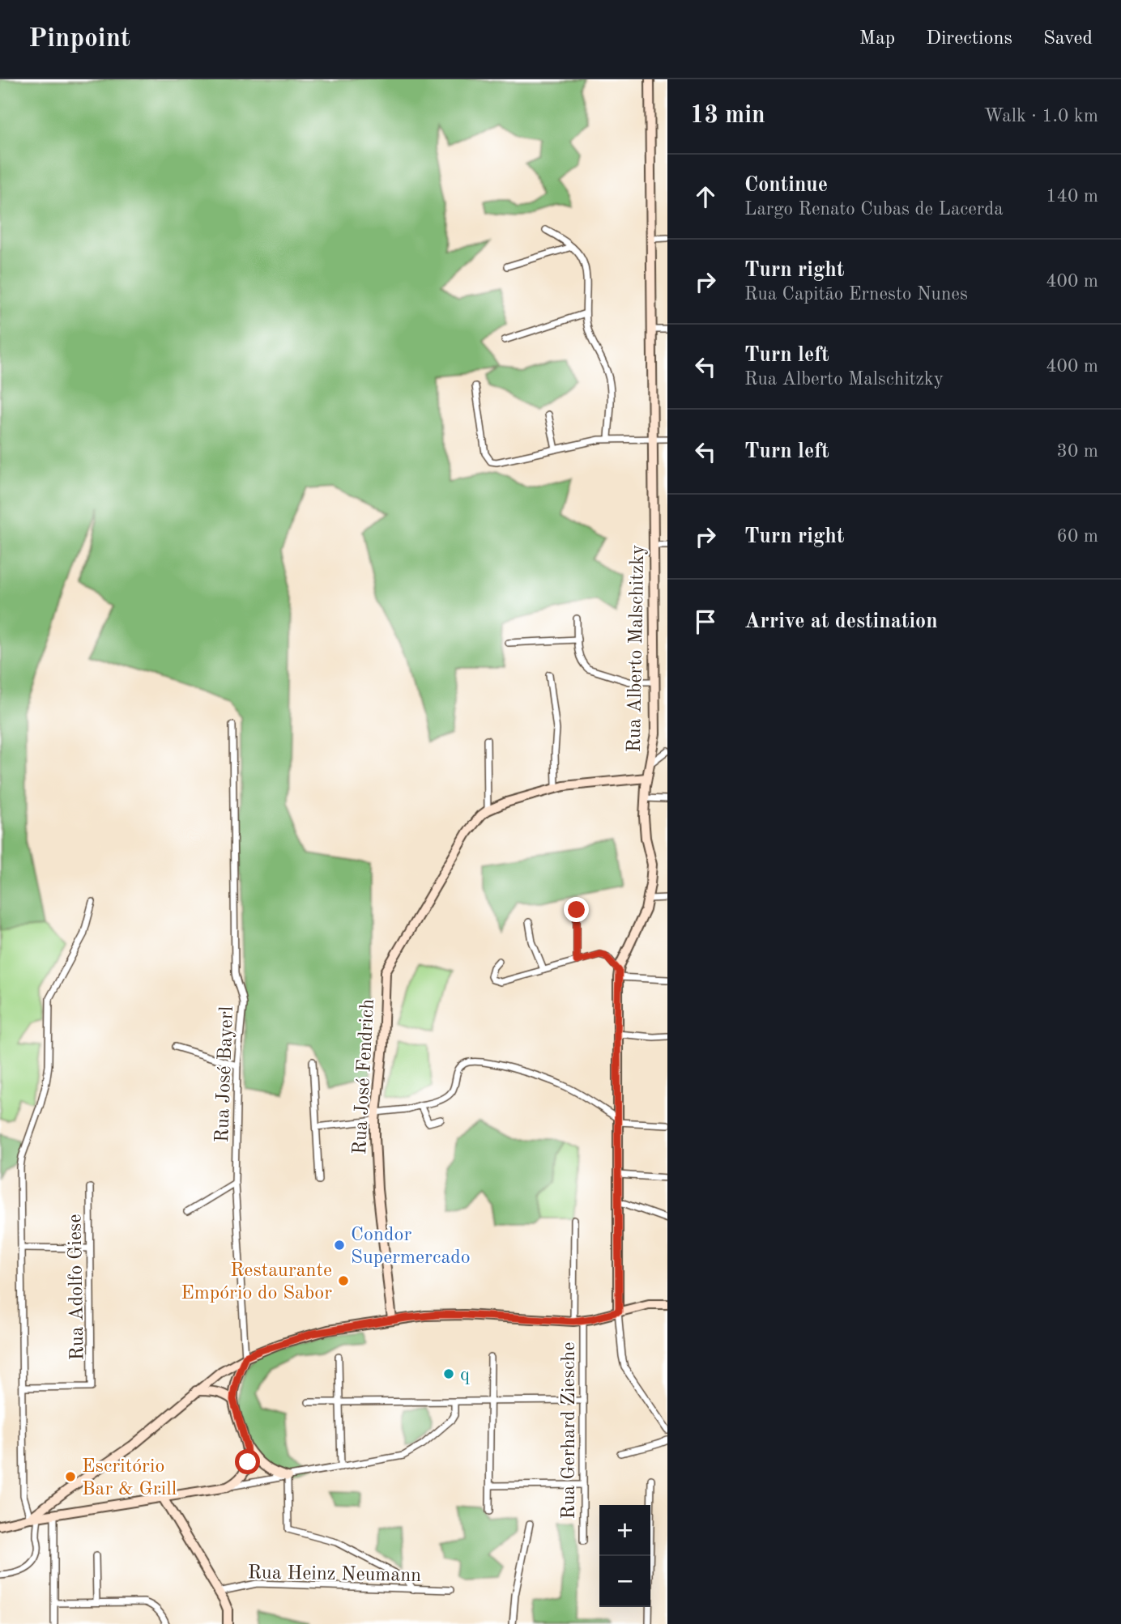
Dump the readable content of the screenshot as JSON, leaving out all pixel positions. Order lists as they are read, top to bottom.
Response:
{
  "streets": {
    "street": [
      "Rua Alberto Malschitzky",
      "Rua José Bayerl",
      "Rua José Fendrich",
      "Rua Adolfo Giese",
      "Rua Gerhard Ziesche",
      "Rua Heinz Neumann"
    ]
  },
  "places": [
    "Condor Supermercado",
    "Restaurante Empório do Sabor",
    "q",
    "Escritório Bar & Grill"
  ],
  "page": {
    "header": "Pinpoint",
    "nav": ["Map", "Directions", "Saved"],
    "heading": ["13 min", "Walk · 1.0 km"],
    "list": [
      ["Continue", "Largo Renato Cubas de Lacerda", "140 m"],
      ["Turn right", "Rua Capitão Ernesto Nunes", "400 m"],
      ["Turn left", "Rua Alberto Malschitzky", "400 m"],
      ["Turn left", "30 m"],
      ["Turn right", "60 m"],
      "Arrive at destination"
    ],
    "map_buttons": ["+", "−"]
  }
}
